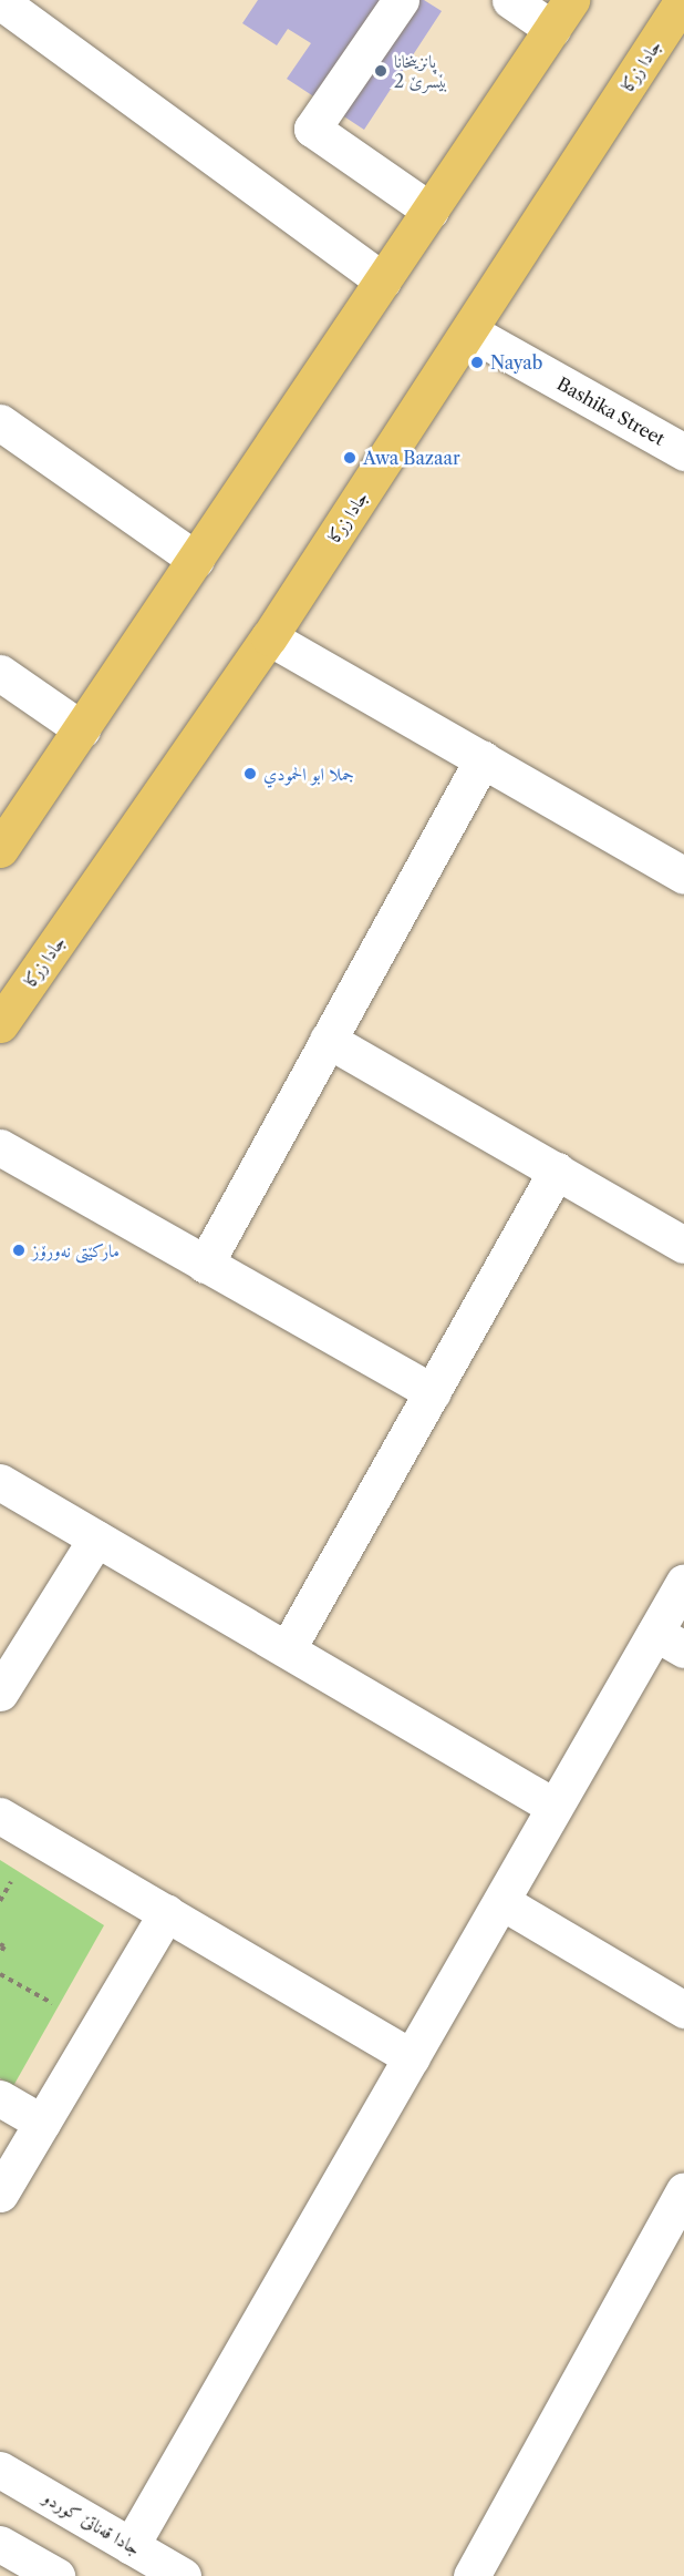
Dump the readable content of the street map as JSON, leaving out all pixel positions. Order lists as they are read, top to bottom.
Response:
{
  "streets": {
    "main road": ["جادا زرکا"],
    "street": ["Bashika Street", "جادا قەناتێ کوردو"]
  },
  "crossings": [
    ["جادا زرکا", "Bashika Street"]
  ],
  "places": [
    "پانزینخانا بێسرێ 2",
    "Nayab",
    "Awa Bazaar",
    "جملا ابو الحمودي",
    "مارکێتی نەورۆز"
  ]
}
